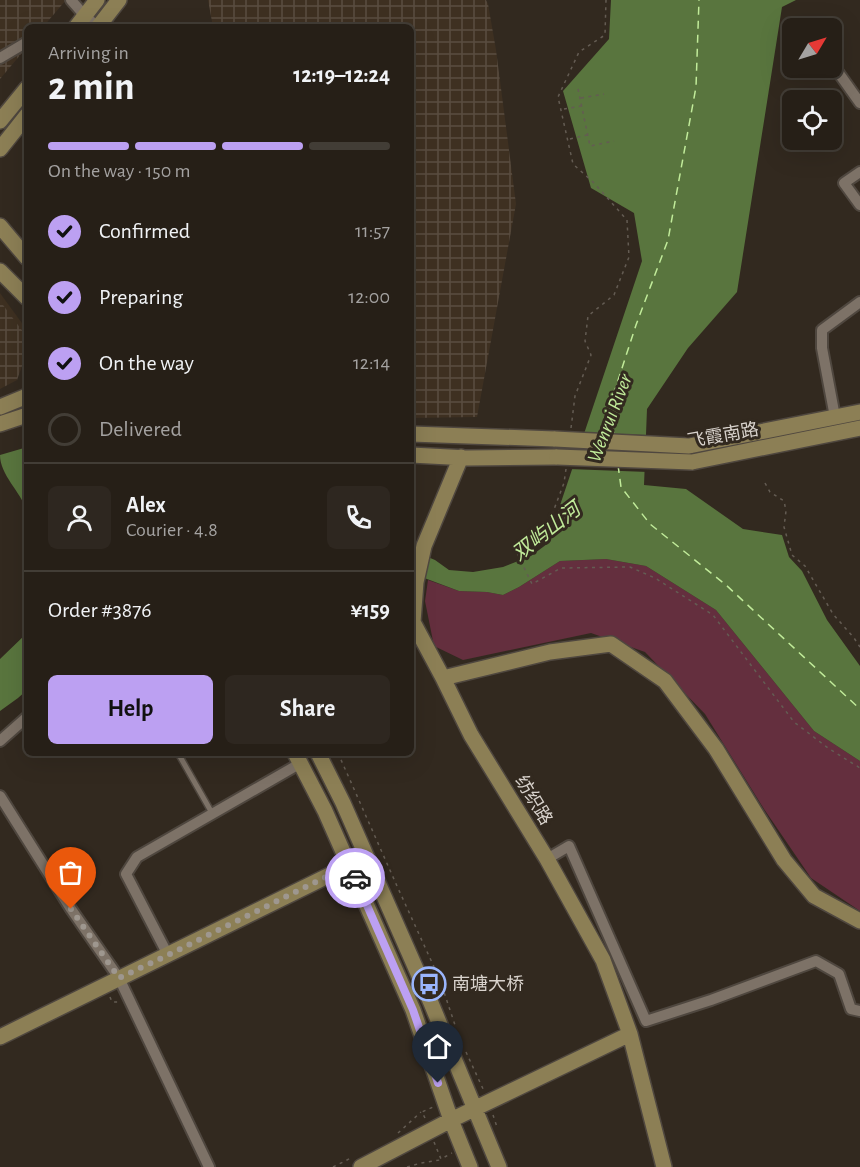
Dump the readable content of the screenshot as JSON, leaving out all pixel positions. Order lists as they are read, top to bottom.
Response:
{
  "streets": {
    "main road": ["飞霞南路", "纺织路"]
  },
  "crossings": [
    ["飞霞南路", "纺织路"]
  ],
  "water": ["Wenrui River", "双屿山河"],
  "places": {
    "bus stop": ["南塘大桥"]
  },
  "north": "top right",
  "page": {
    "heading": ["2 min", "Arriving in", "12:19–12:24"],
    "panel": [
      "Alex",
      "Courier · 4.8",
      "Order #3876",
      "¥159"
    ],
    "bar": "On the way · 150 m",
    "list": [
      ["Confirmed", "11:57"],
      ["Preparing", "12:00"],
      ["On the way", "12:14"],
      "Delivered"
    ],
    "buttons": ["Help", "Share"]
  }
}
